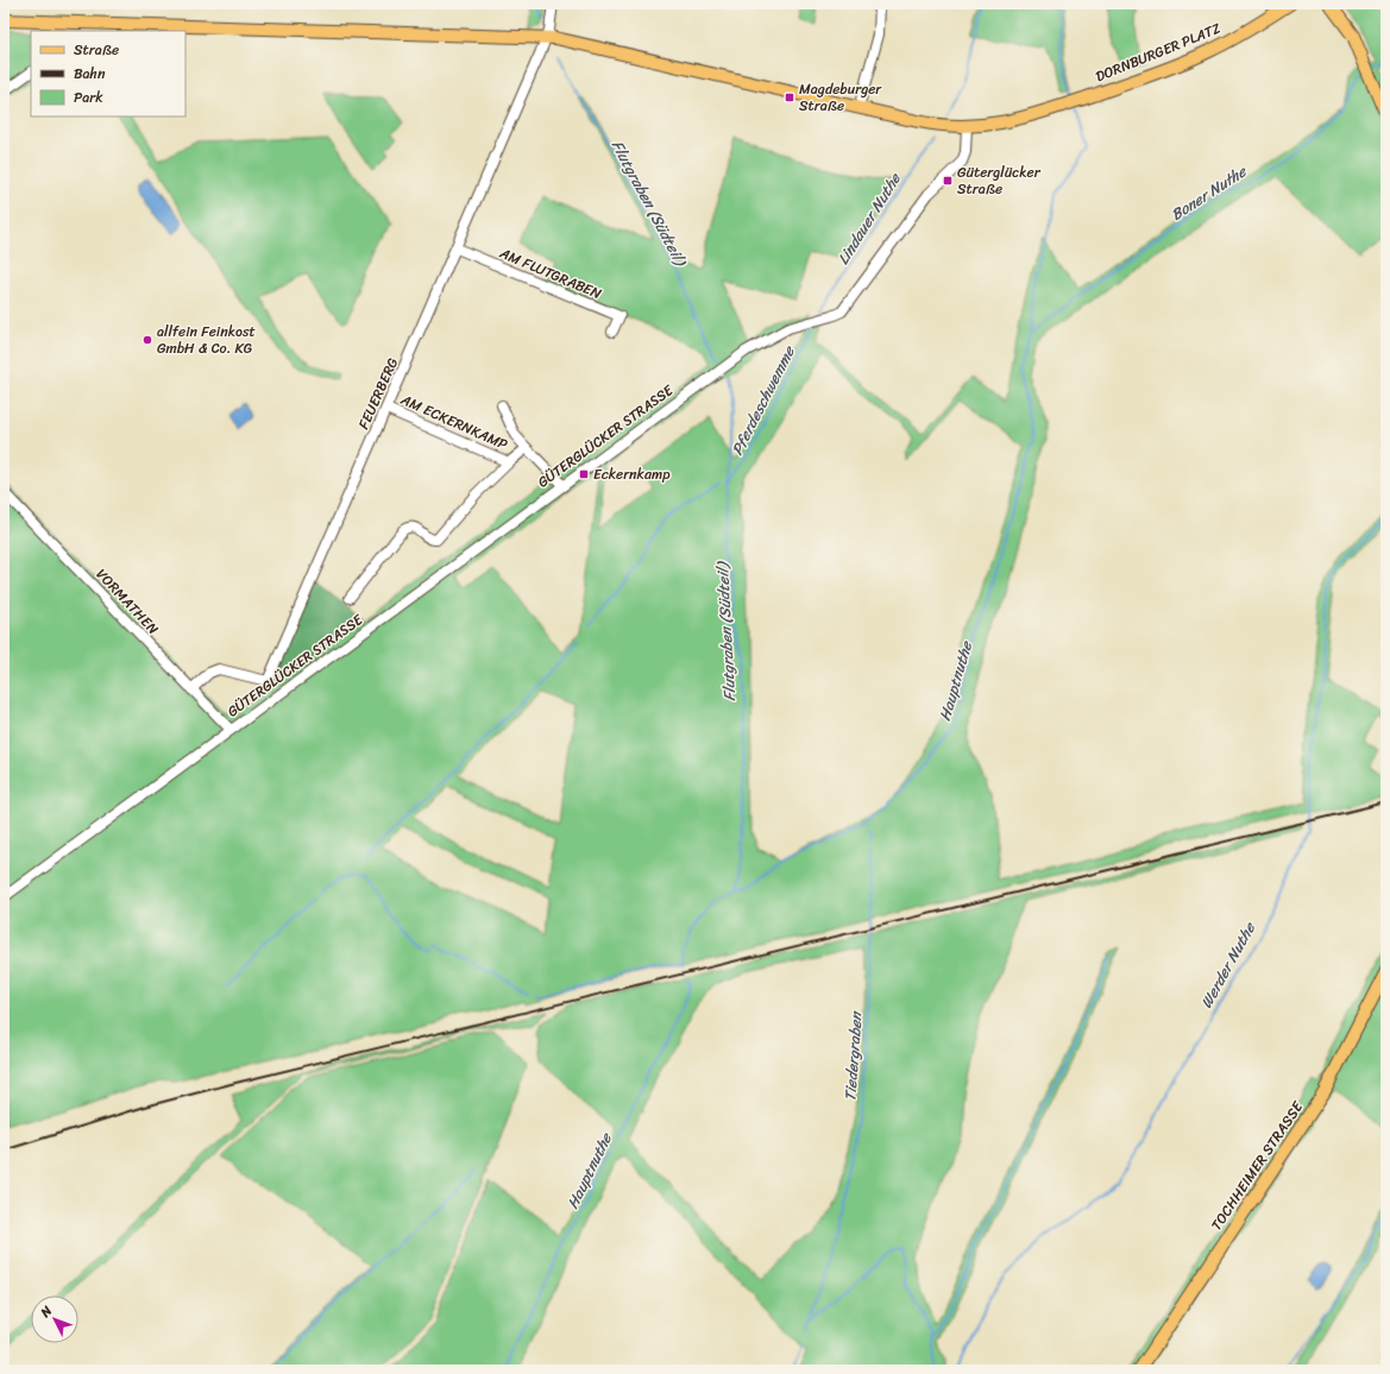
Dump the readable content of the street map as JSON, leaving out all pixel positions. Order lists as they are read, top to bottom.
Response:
{
  "streets": {
    "main road": ["DORNBURGER PLATZ", "TOCHHEIMER STRASSE"],
    "street": [
      "AM FLUTGRABEN",
      "FEUERBERG",
      "AM ECKERNKAMP",
      "GÜTERGLÜCKER STRASSE",
      "VORMATHEN"
    ]
  },
  "crossings": [
    ["DORNBURGER PLATZ", "GÜTERGLÜCKER STRASSE"],
    ["AM FLUTGRABEN", "FEUERBERG"],
    ["FEUERBERG", "AM ECKERNKAMP"],
    ["FEUERBERG", "VORMATHEN"],
    ["AM ECKERNKAMP", "GÜTERGLÜCKER STRASSE"],
    ["GÜTERGLÜCKER STRASSE", "VORMATHEN"]
  ],
  "water": [
    "Boner Nuthe",
    "Flutgraben (Südteil)",
    "Lindauer Nuthe",
    "Pferdeschwemme",
    "Hauptnuthe",
    "Werder Nuthe",
    "Tiedergraben"
  ],
  "places": {
    "transit": ["Magdeburger Straße", "Güterglücker Straße", "Eckernkamp"],
    "other": ["allfein Feinkost GmbH & Co. KG"]
  },
  "legend": ["Straße", "Bahn", "Park"],
  "north": "top left"
}
